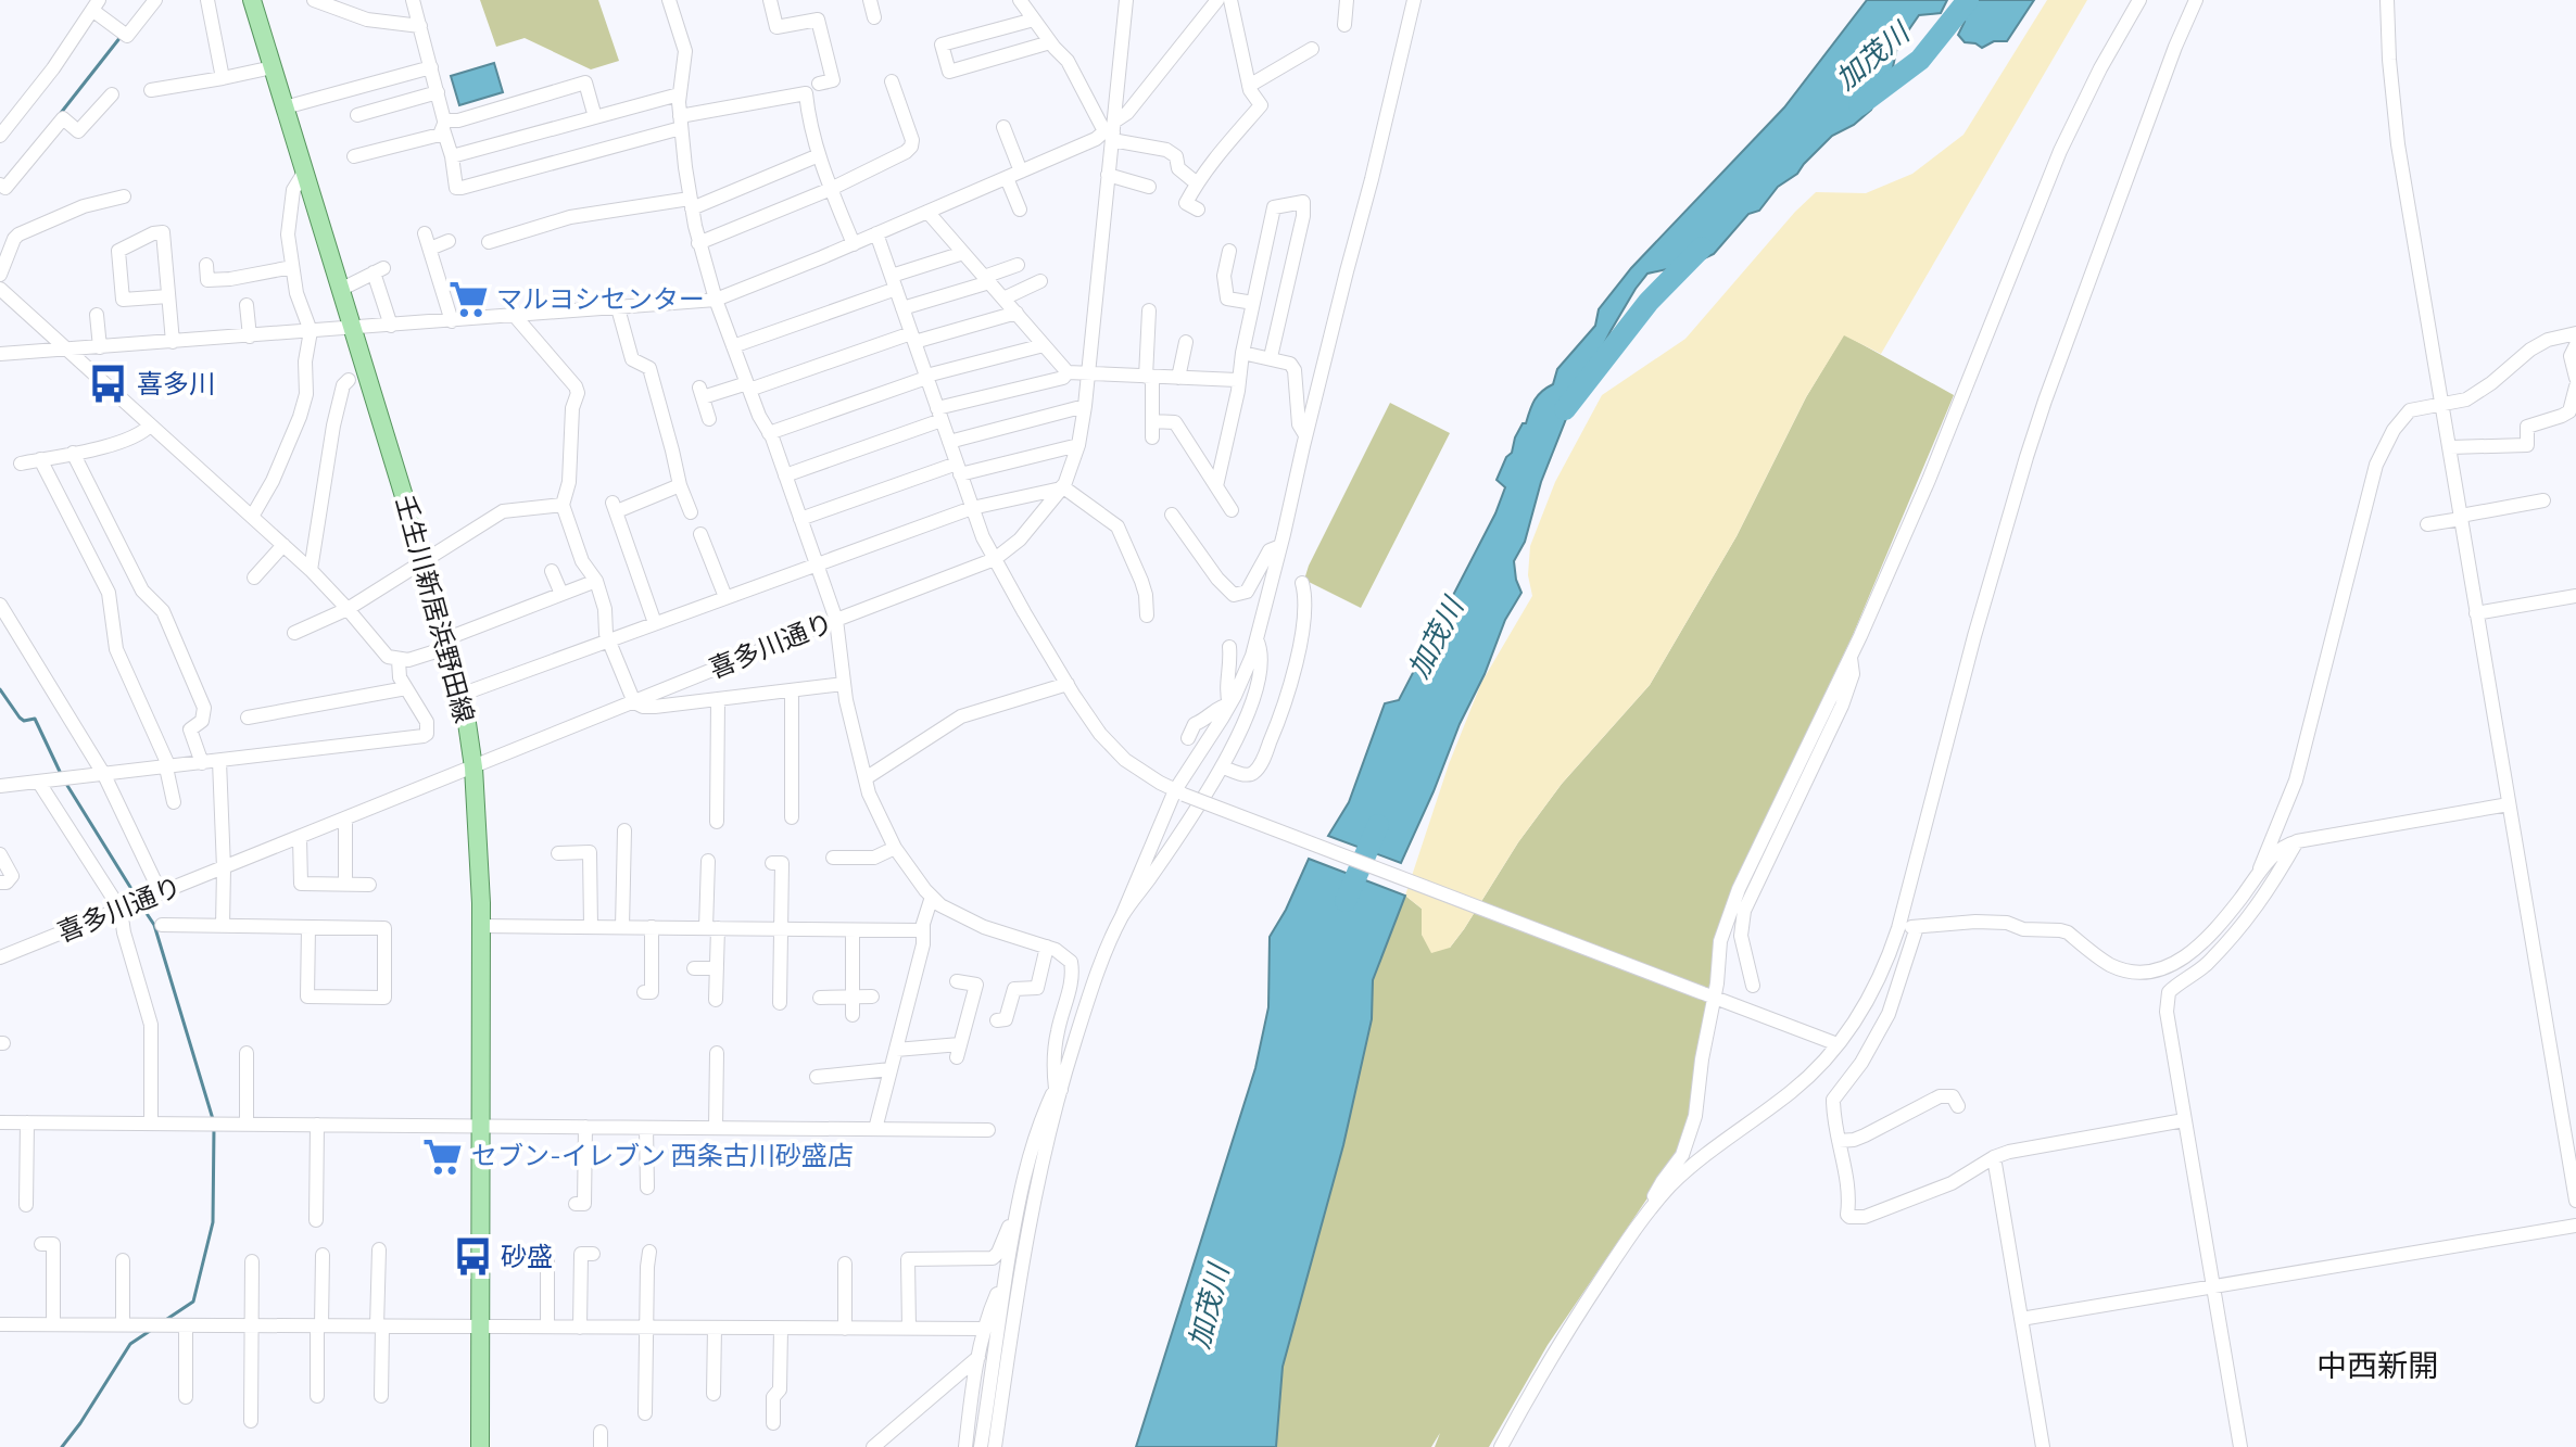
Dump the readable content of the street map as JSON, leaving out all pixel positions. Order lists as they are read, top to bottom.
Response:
{
  "streets": {
    "main road": ["壬生川新居浜野田線"],
    "street": ["喜多川通り"]
  },
  "crossings": [
    ["壬生川新居浜野田線", "喜多川通り"]
  ],
  "districts": ["中西新開"],
  "water": ["加茂川"],
  "places": {
    "supermarket": ["マルヨシセンター", "セブン-イレブン 西条古川砂盛店"],
    "bus stop": ["喜多川", "砂盛"]
  }
}
